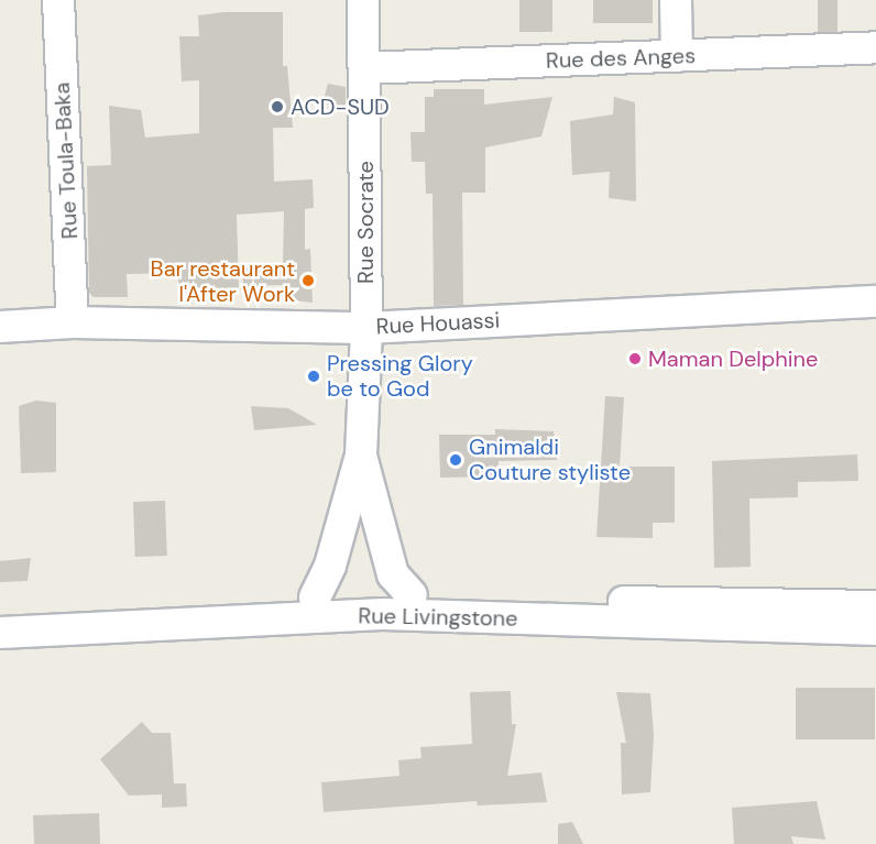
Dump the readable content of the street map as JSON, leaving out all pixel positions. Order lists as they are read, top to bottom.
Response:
{
  "streets": {
    "street": [
      "Rue des Anges",
      "Rue Toula-Baka",
      "Rue Socrate",
      "Rue Houassi",
      "Rue Livingstone"
    ]
  },
  "crossings": [
    ["Rue des Anges", "Rue Socrate"],
    ["Rue Toula-Baka", "Rue Houassi"],
    ["Rue Socrate", "Rue Houassi"]
  ],
  "places": [
    "ACD-SUD",
    "Bar restaurant l'After Work",
    "Maman Delphine",
    "Pressing Glory be to God",
    "Gnimaldi Couture styliste"
  ]
}
